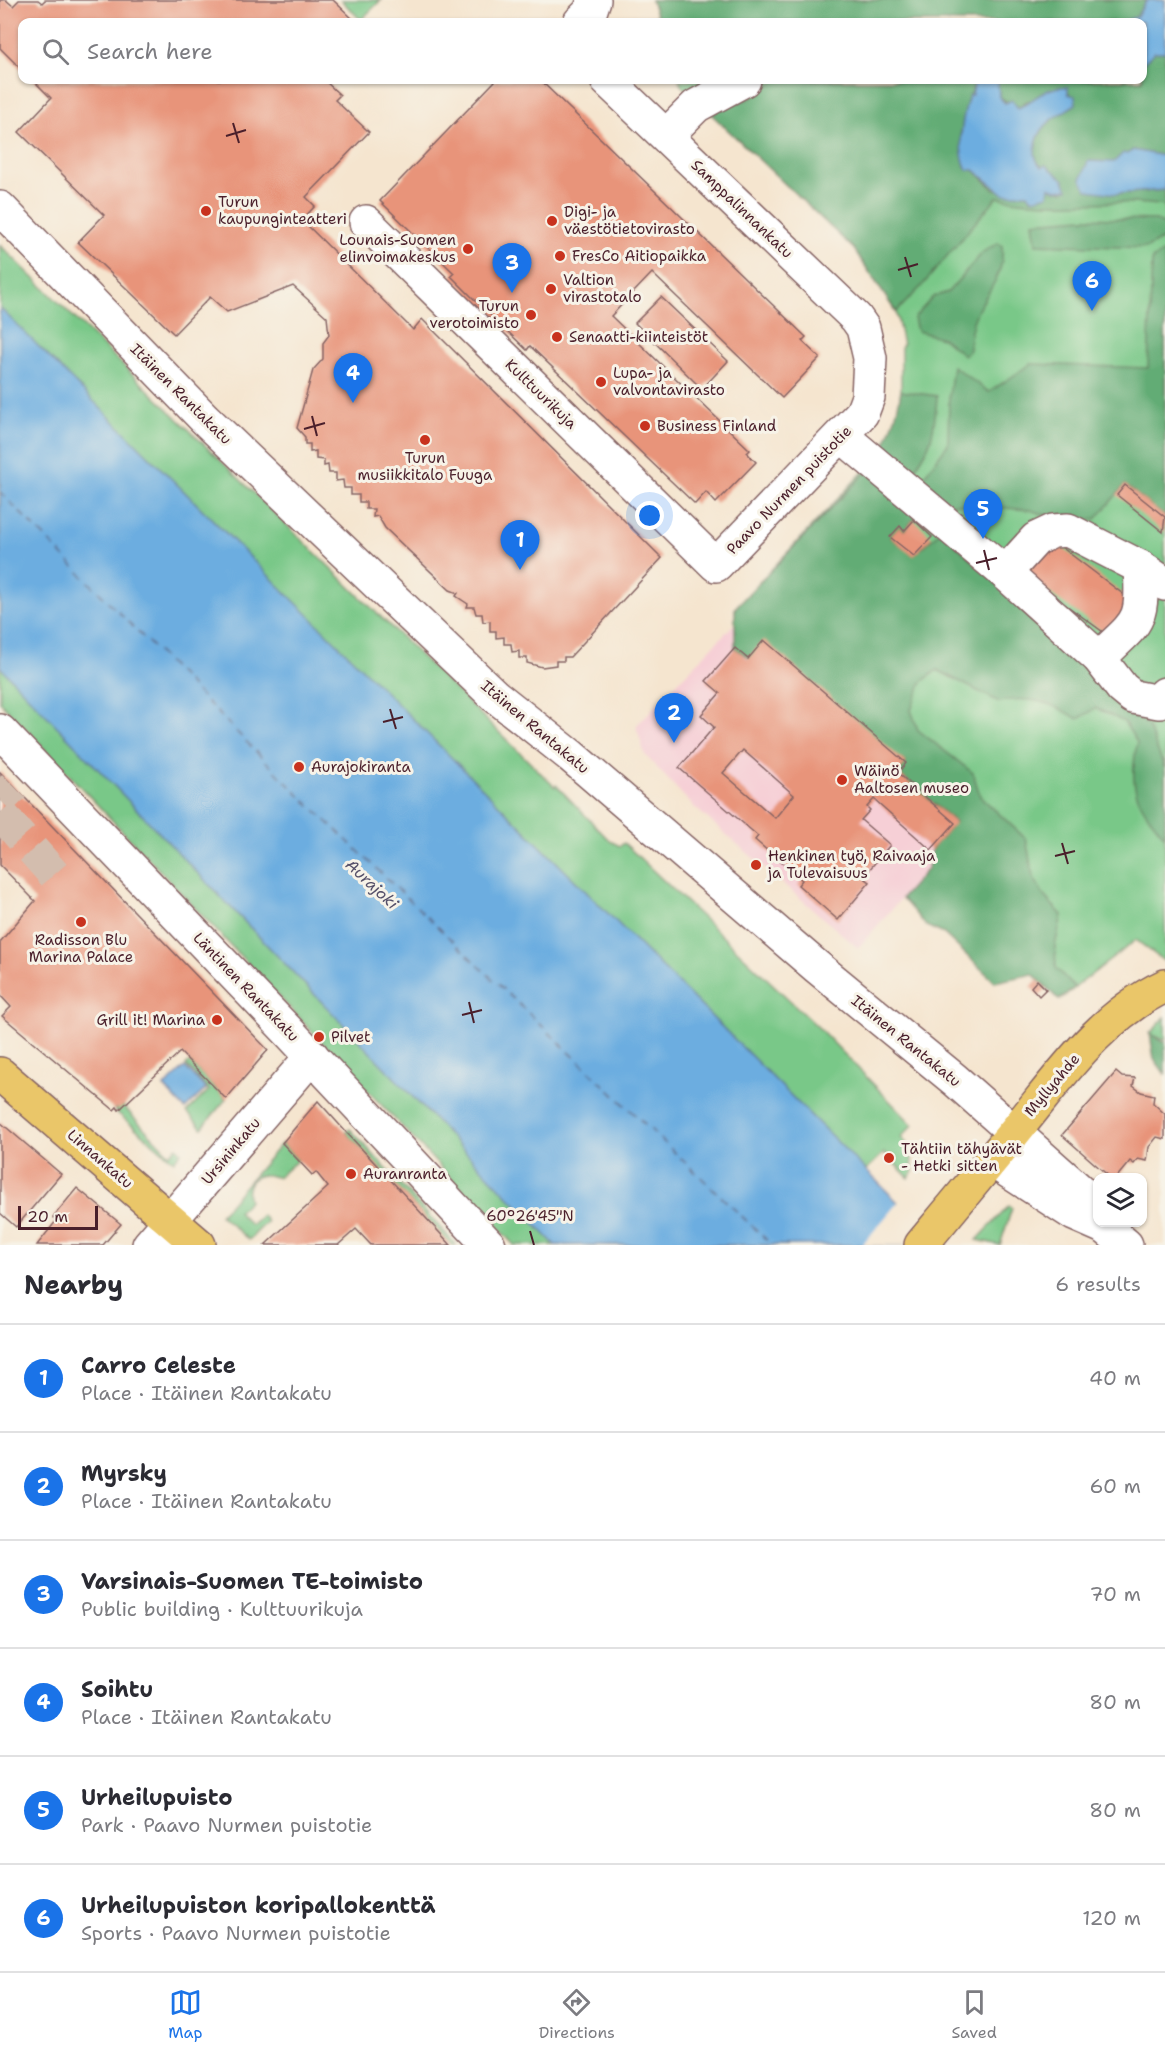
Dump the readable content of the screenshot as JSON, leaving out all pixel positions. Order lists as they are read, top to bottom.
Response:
{
  "streets": {
    "main road": ["Myllyahde", "Linnankatu"],
    "street": [
      "Samppalinnankatu",
      "Itäinen Rantakatu",
      "Kulttuurikuja",
      "Paavo Nurmen puistotie",
      "Läntinen Rantakatu",
      "Ursininkatu"
    ]
  },
  "crossings": [
    ["Samppalinnankatu", "Paavo Nurmen puistotie"],
    ["Itäinen Rantakatu", "Myllyahde"],
    ["Kulttuurikuja", "Paavo Nurmen puistotie"],
    ["Läntinen Rantakatu", "Ursininkatu"],
    ["Ursininkatu", "Linnankatu"]
  ],
  "water": ["Aurajoki"],
  "places": [
    "Turun kaupunginteatteri",
    "Digi- ja väestötietovirasto",
    "Lounais-Suomen elinvoimakeskus",
    "FresCo Aitiopaikka",
    "Valtion virastotalo",
    "Turun verotoimisto",
    "Senaatti-kiinteistöt",
    "Lupa- ja valvontavirasto",
    "Business Finland",
    "Turun musiikkitalo Fuuga",
    "Aurajokiranta",
    "Wäinö Aaltosen museo",
    "Henkinen työ, Raivaaja ja Tulevaisuus",
    "Radisson Blu Marina Palace",
    "Grill it! Marina",
    "Pilvet",
    "Tähtiin tähyävät - Hetki sitten",
    "Auranranta"
  ],
  "scale_bar": "20 m",
  "page": {
    "search": "Search here",
    "pins": [
      "3",
      "6",
      "4",
      "5",
      "1",
      "2"
    ],
    "scale": "20 m",
    "heading": ["Nearby", "6 results"],
    "list": [
      {
        "mark": "1",
        "name": "Carro Celeste",
        "note": "Place · Itäinen Rantakatu",
        "value": "40 m"
      },
      {
        "mark": "2",
        "name": "Myrsky",
        "note": "Place · Itäinen Rantakatu",
        "value": "60 m"
      },
      {
        "mark": "3",
        "name": "Varsinais-Suomen TE-toimisto",
        "note": "Public building · Kulttuurikuja",
        "value": "70 m"
      },
      {
        "mark": "4",
        "name": "Soihtu",
        "note": "Place · Itäinen Rantakatu",
        "value": "80 m"
      },
      {
        "mark": "5",
        "name": "Urheilupuisto",
        "note": "Park · Paavo Nurmen puistotie",
        "value": "80 m"
      },
      {
        "mark": "6",
        "name": "Urheilupuiston koripallokenttä",
        "note": "Sports · Paavo Nurmen puistotie",
        "value": "120 m"
      }
    ],
    "nav": ["Map", "Directions", "Saved"]
  },
  "coordinates": ["60°26'45\"N"]
}
